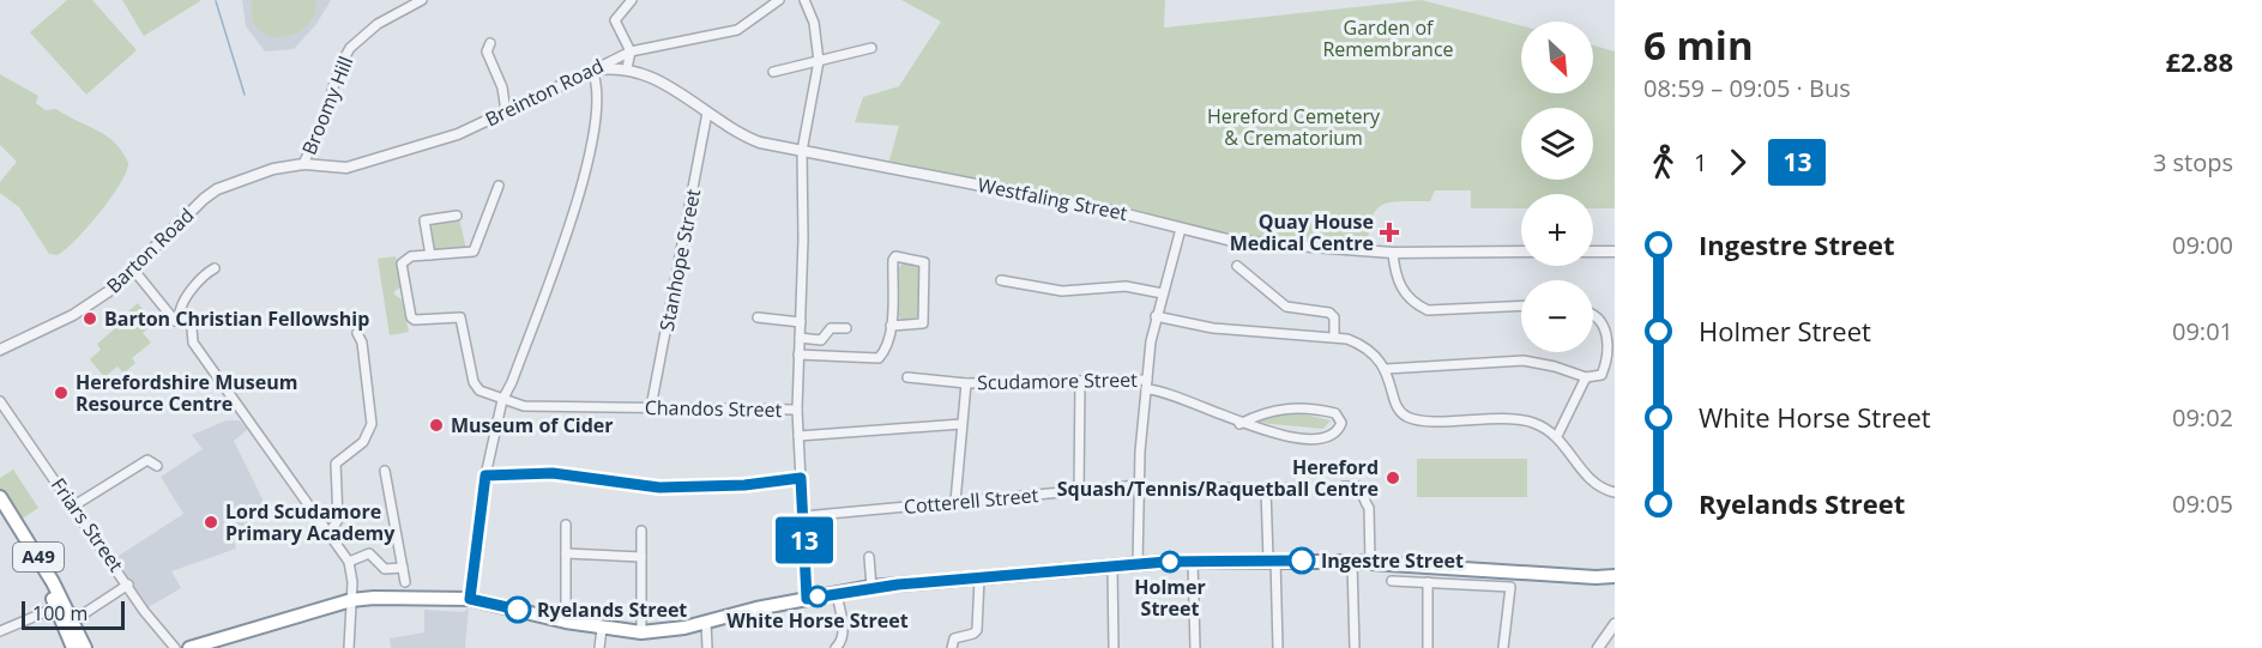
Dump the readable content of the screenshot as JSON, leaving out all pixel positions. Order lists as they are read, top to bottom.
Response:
{
  "streets": {
    "highway": ["A49"],
    "street": [
      "Breinton Road",
      "Broomy Hill",
      "Westfaling Street",
      "Barton Road",
      "Stanhope Street",
      "Scudamore Street",
      "Chandos Street",
      "Cotterell Street",
      "Friars Street"
    ]
  },
  "crossings": [
    ["Breinton Road", "Broomy Hill"],
    ["Breinton Road", "Westfaling Street"],
    ["Breinton Road", "Barton Road"],
    ["Broomy Hill", "Barton Road"],
    ["Westfaling Street", "Stanhope Street"],
    ["Stanhope Street", "Chandos Street"]
  ],
  "parks": ["Garden of Remembrance", "Hereford Cemetery & Crematorium"],
  "places": {
    "health": ["Quay House Medical Centre"],
    "other": [
      "Barton Christian Fellowship",
      "Herefordshire Museum Resource Centre",
      "Museum of Cider",
      "Hereford Squash/Tennis/Raquetball Centre",
      "Lord Scudamore Primary Academy",
      "Ingestre Street",
      "Holmer Street",
      "White Horse Street",
      "Ryelands Street"
    ]
  },
  "lines": ["bus line 13"],
  "scale_bar": "100 m",
  "north": "bottom right",
  "page": {
    "on_map": "13",
    "heading": ["6 min", "08:59 – 09:05 · Bus", "£2.88"],
    "map_buttons": ["+", "−"],
    "legs": ["1", "13", "3 stops"],
    "list": [
      {
        "name": "Ingestre Street",
        "value": "09:00"
      },
      {
        "name": "Holmer Street",
        "value": "09:01"
      },
      {
        "name": "White Horse Street",
        "value": "09:02"
      },
      {
        "name": "Ryelands Street",
        "value": "09:05"
      }
    ],
    "scale": "100 m"
  }
}
